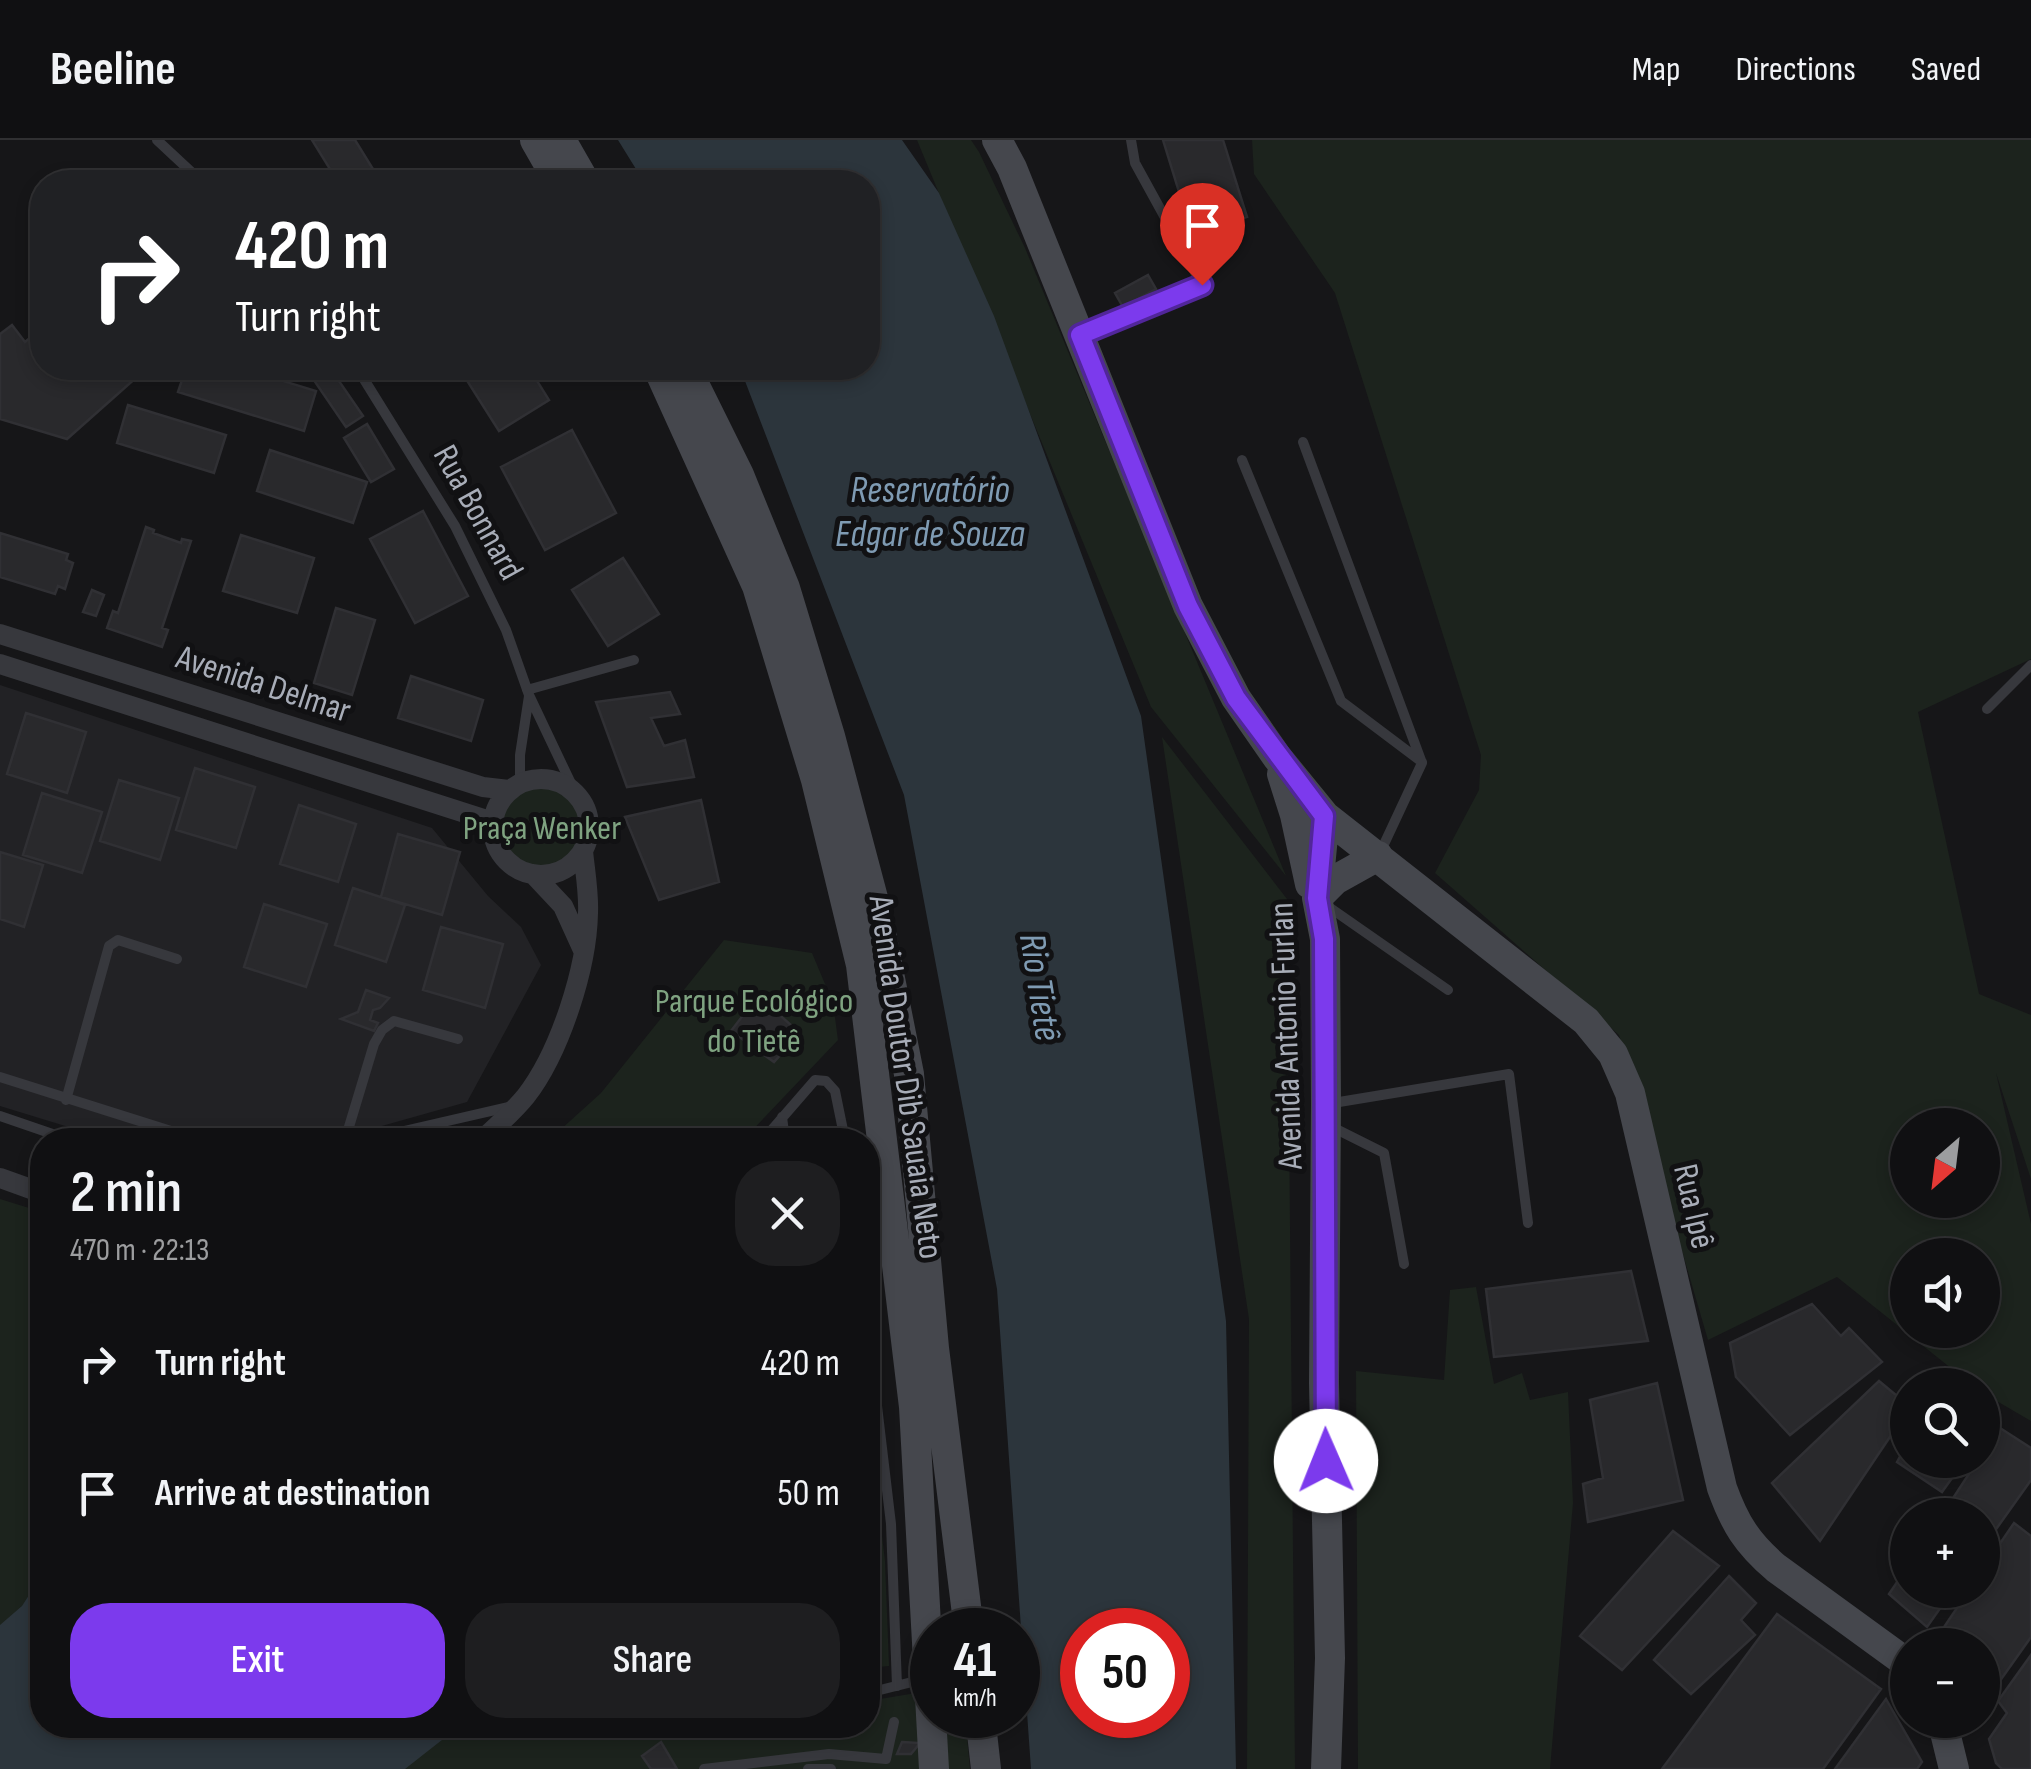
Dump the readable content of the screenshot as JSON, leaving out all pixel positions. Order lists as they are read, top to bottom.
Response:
{
  "streets": {
    "main road": ["Avenida Antonio Furlan", "Avenida Doutor Dib Sauaia Neto", "Rua Ipê"],
    "street": ["Avenida Delmar"],
    "lane": ["Rua Bonnard"]
  },
  "crossings": [
    ["Rua Bonnard", "Avenida Delmar"],
    ["Avenida Antonio Furlan", "Rua Ipê"]
  ],
  "water": ["Reservatório Edgar de Souza", "Rio Tietê"],
  "parks": ["Praça Wenker", "Parque Ecológico do Tietê"],
  "north": "bottom left",
  "page": {
    "header": "Beeline",
    "nav": ["Map", "Directions", "Saved"],
    "turn": ["420 m", "Turn right"],
    "map_buttons": ["+", "−"],
    "heading": ["2 min", "470 m · 22:13"],
    "list": [
      {
        "name": "Turn right",
        "value": "420 m"
      },
      {
        "name": "Arrive at destination",
        "value": "50 m"
      }
    ],
    "buttons": ["Exit", "Share"],
    "speed": "41 km/h",
    "limit": "50"
  }
}
